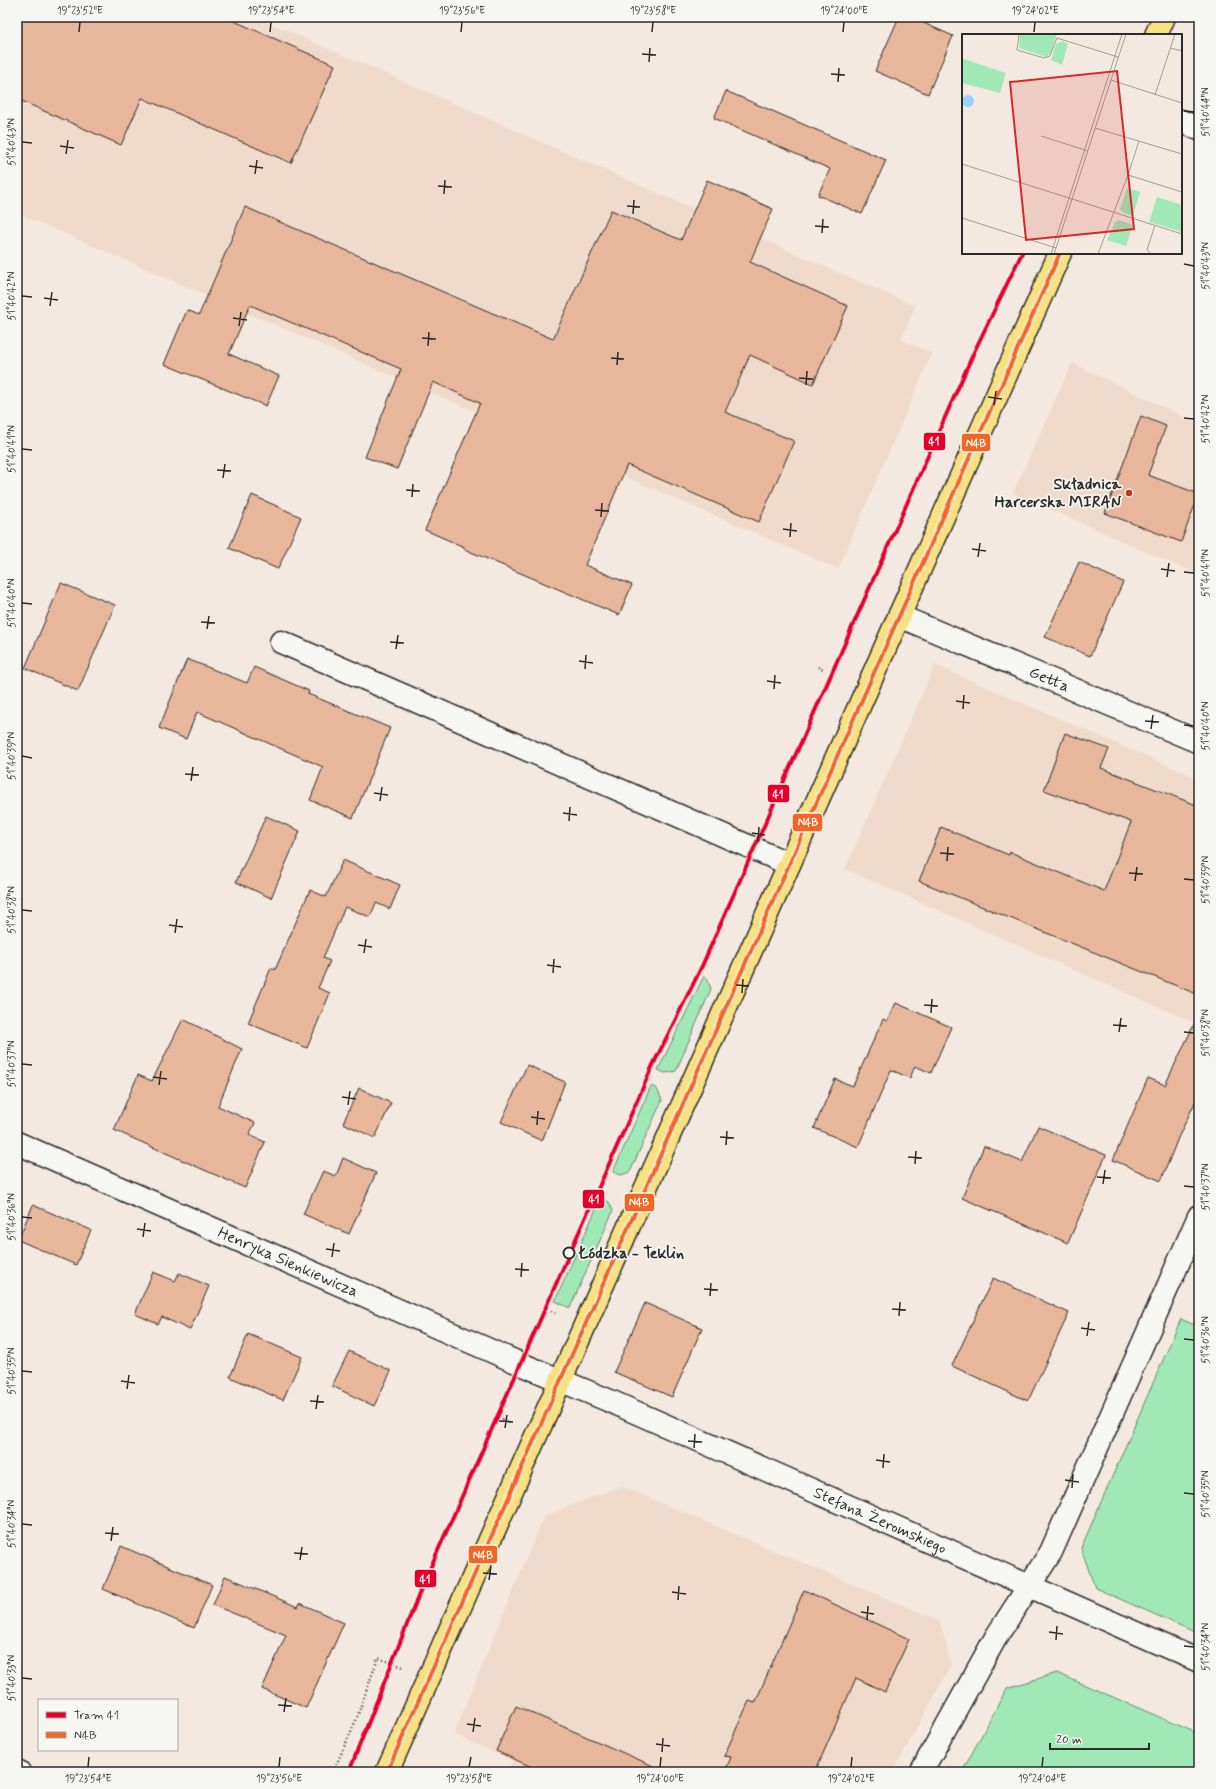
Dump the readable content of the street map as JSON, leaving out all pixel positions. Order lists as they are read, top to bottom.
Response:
{
  "streets": {
    "street": ["Getta", "Henryka Sienkiewicza", "Stefana Żeromskiego"]
  },
  "crossings": [
    ["Henryka Sienkiewicza", "Stefana Żeromskiego"]
  ],
  "places": ["Składnica Harcerska MIRAN", "Łódzka - Teklin"],
  "lines": ["tram line 41", "transit line N4B"],
  "legend": ["Tram 41", "N4B"],
  "scale_bar": "20 m",
  "coordinates": [
    "19°23'52\"E",
    "19°23'54\"E",
    "19°23'56\"E",
    "19°23'58\"E",
    "19°24'00\"E",
    "19°24'02\"E",
    "51°40'44\"N",
    "51°40'43\"N",
    "51°40'42\"N",
    "51°40'41\"N",
    "51°40'40\"N",
    "51°40'39\"N",
    "51°40'38\"N",
    "51°40'37\"N",
    "51°40'36\"N",
    "51°40'35\"N",
    "51°40'34\"N",
    "51°40'33\"N",
    "19°24'04\"E"
  ]
}
